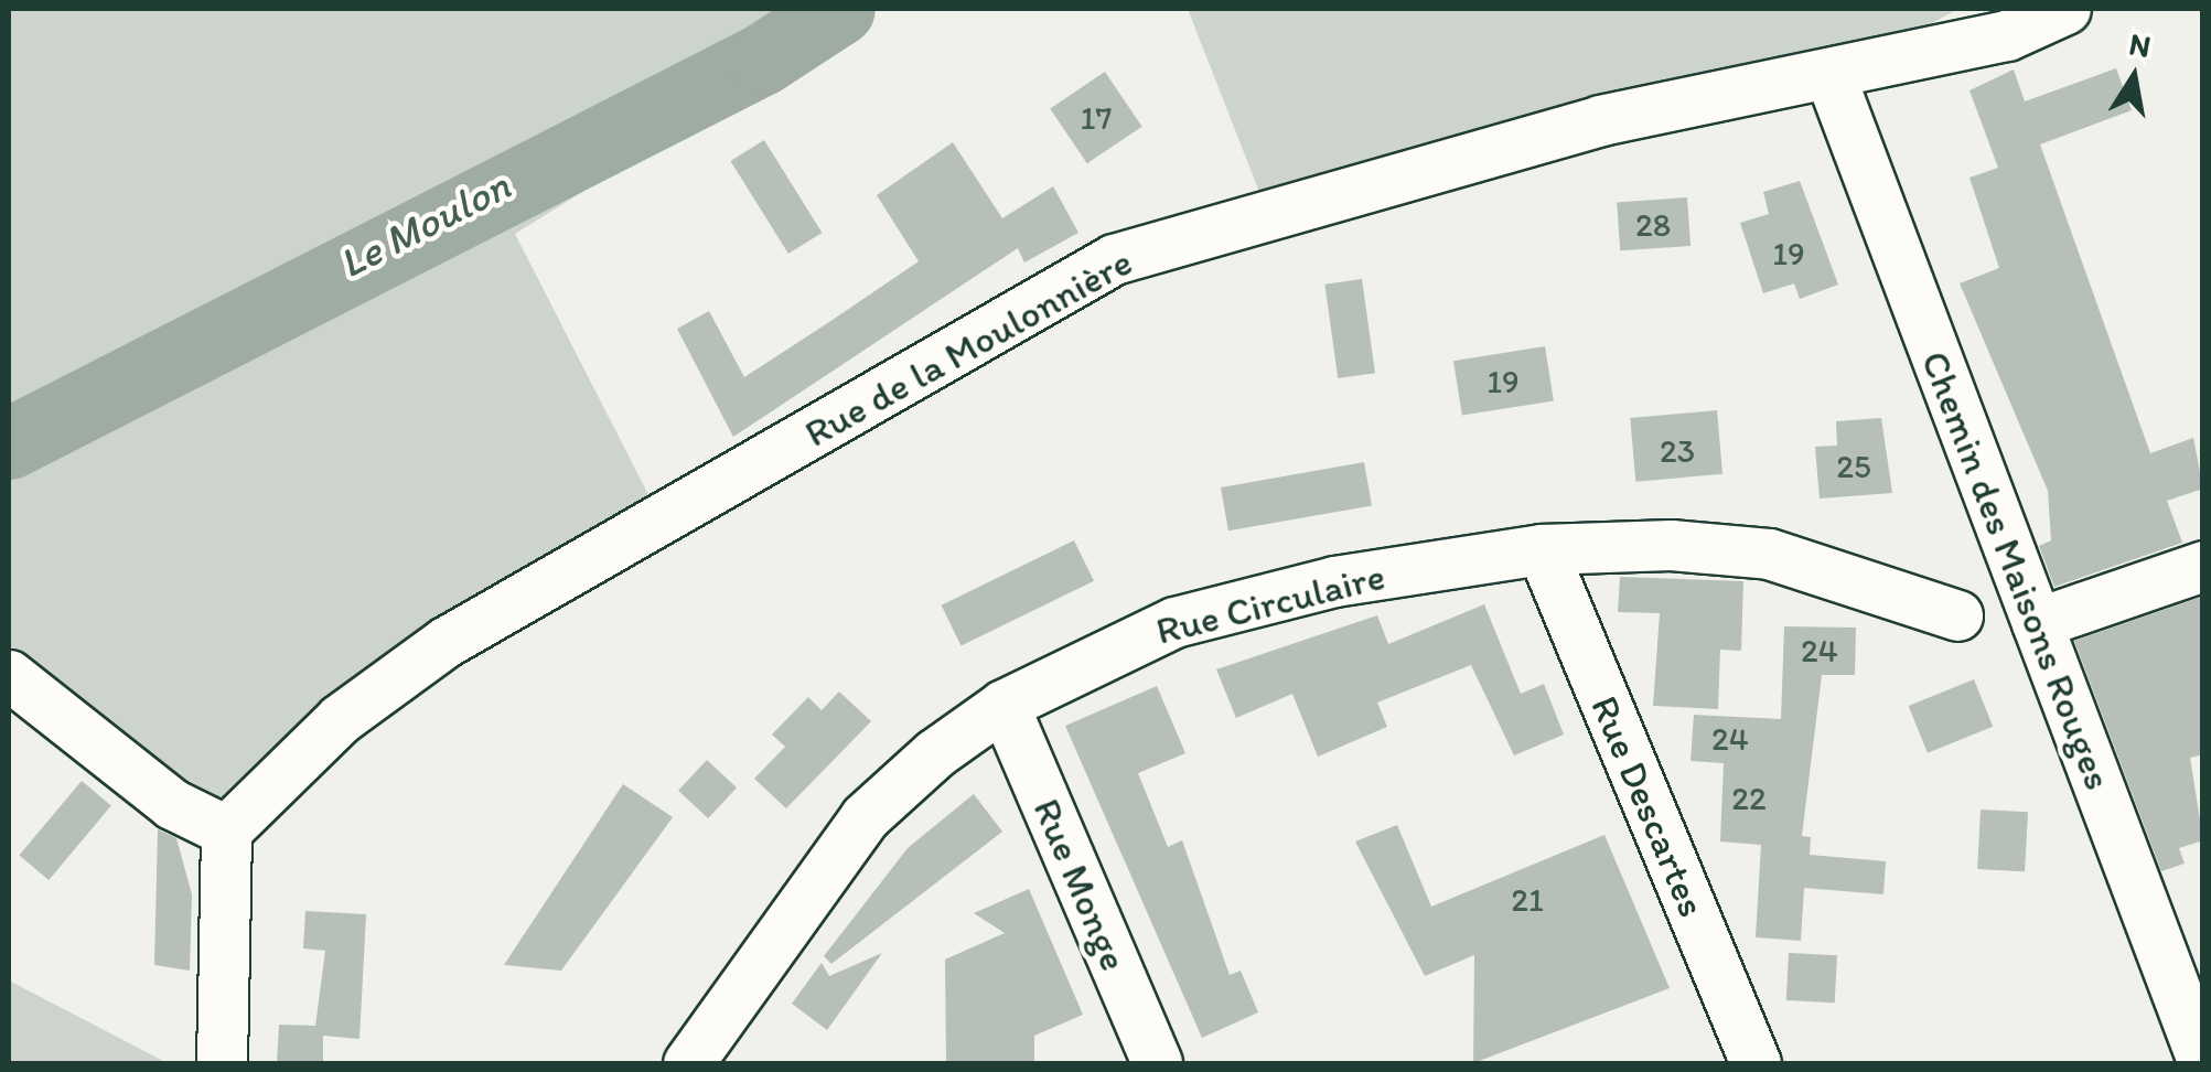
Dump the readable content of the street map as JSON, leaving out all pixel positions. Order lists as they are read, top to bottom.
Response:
{
  "streets": {
    "street": [
      "Rue de la Moulonnière",
      "Chemin des Maisons Rouges",
      "Rue Circulaire",
      "Rue Descartes",
      "Rue Monge"
    ]
  },
  "crossings": [
    ["Rue de la Moulonnière", "Chemin des Maisons Rouges"],
    ["Rue Circulaire", "Rue Descartes"],
    ["Rue Circulaire", "Rue Monge"]
  ],
  "water": ["Le Moulon"],
  "house_numbers": [
    "17",
    "28",
    "19",
    "19",
    "23",
    "25",
    "24",
    "24",
    "22",
    "21"
  ],
  "north": "top"
}
